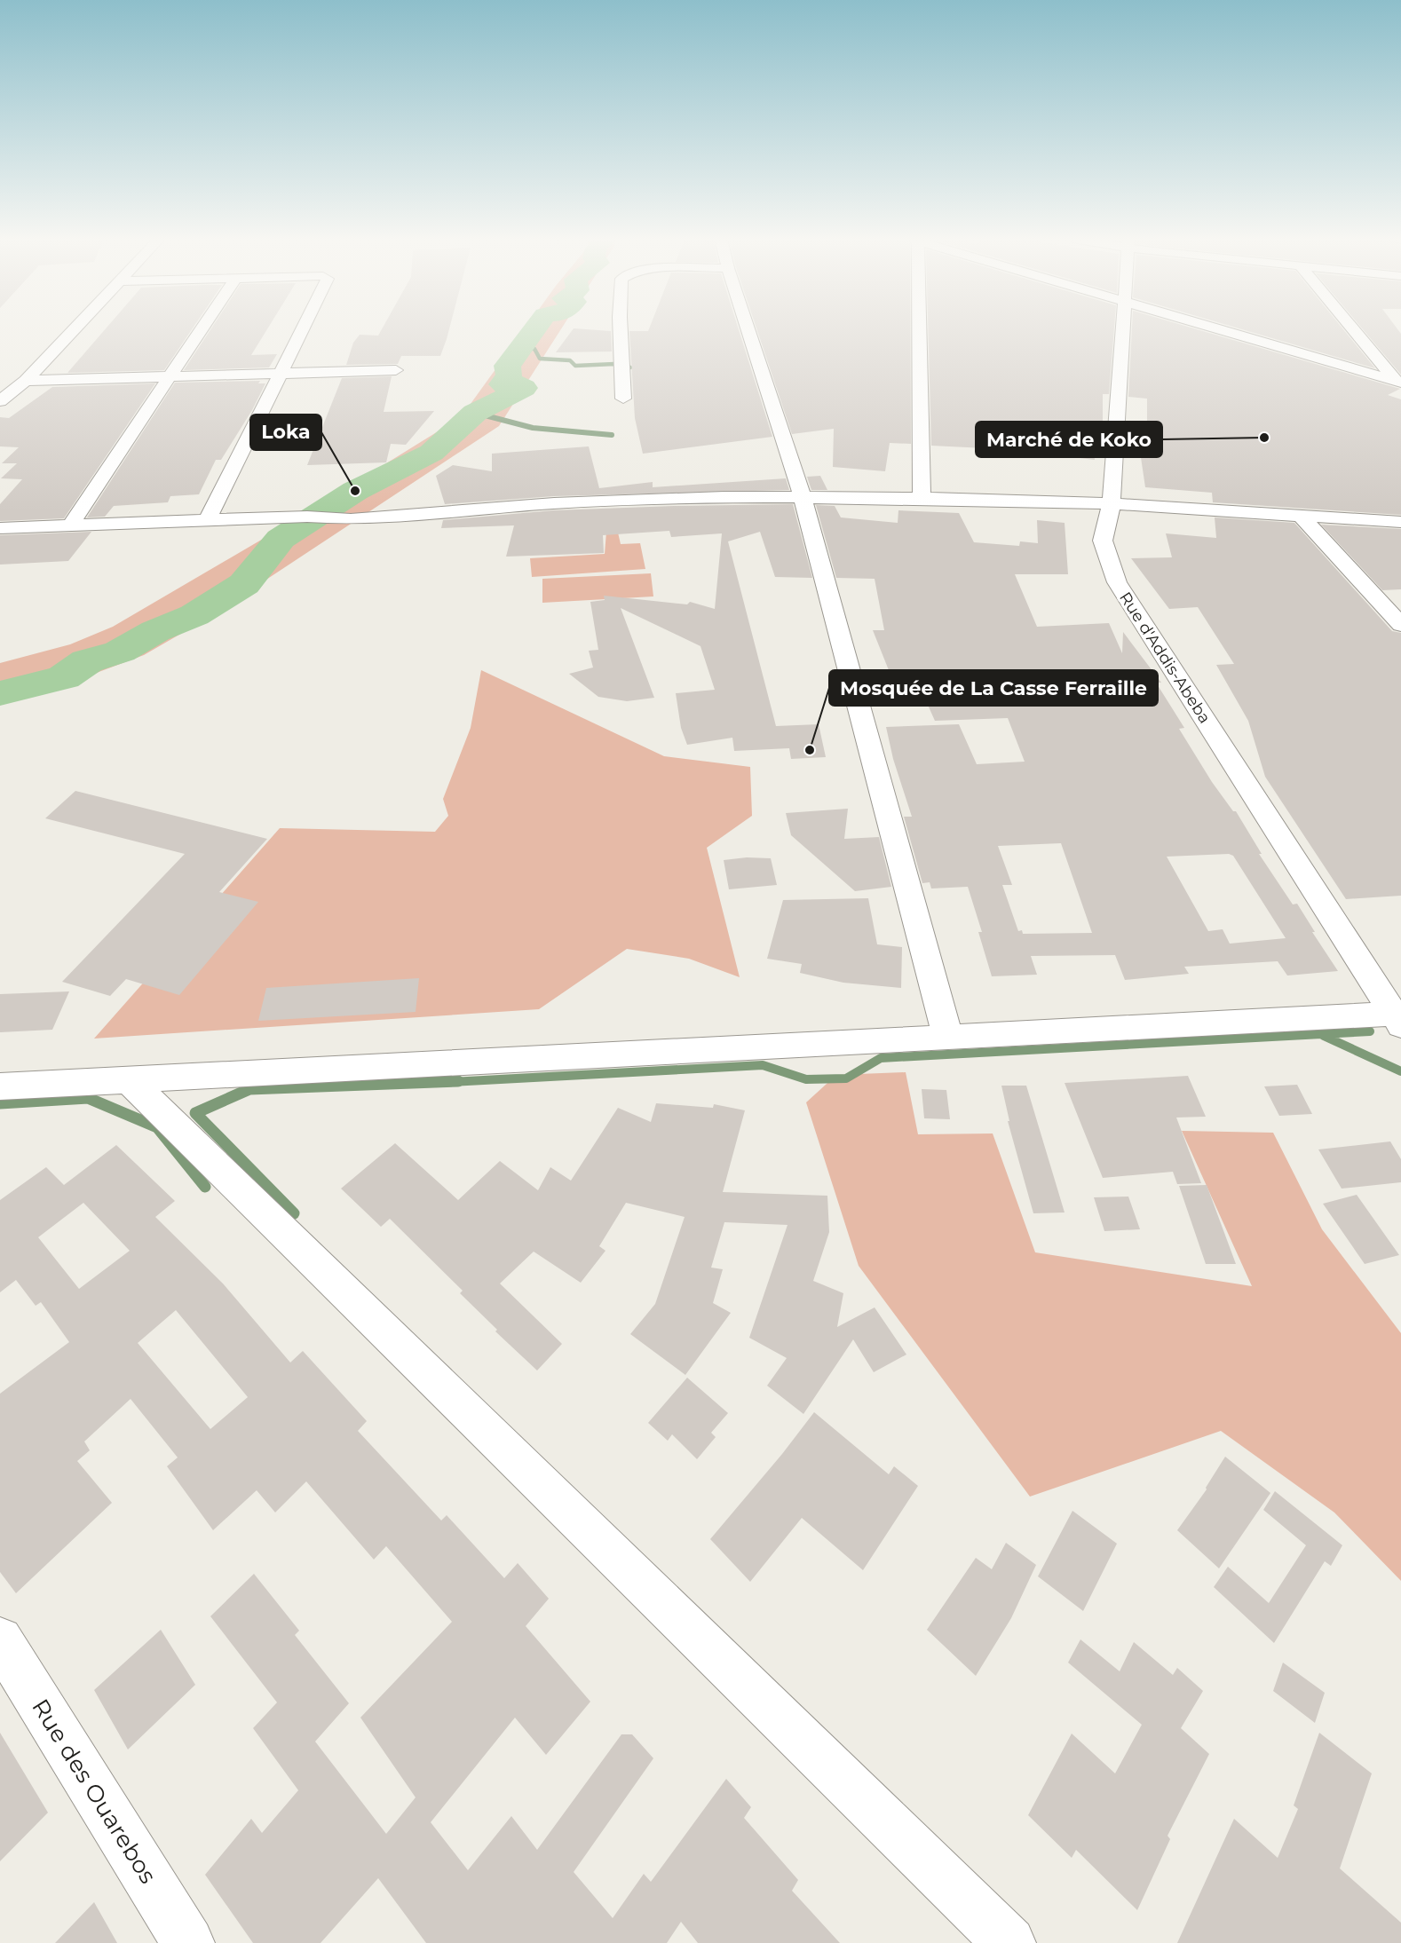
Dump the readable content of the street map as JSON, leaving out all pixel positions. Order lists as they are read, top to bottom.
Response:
{
  "streets": {
    "street": ["Rue d'Addis-Abeba", "Rue des Ouarebos"]
  },
  "places": ["Marché de Koko", "Loka", "Mosquée de La Casse Ferraille"]
}
